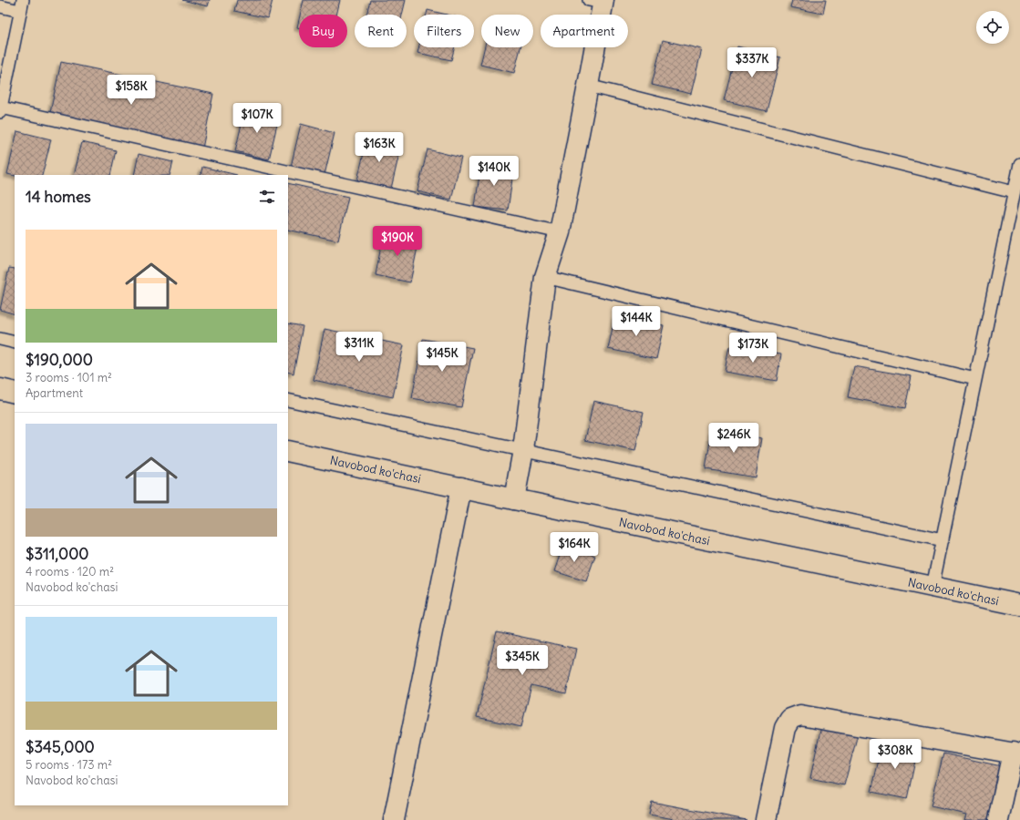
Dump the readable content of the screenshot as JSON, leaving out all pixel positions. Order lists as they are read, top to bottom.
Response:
{
  "streets": {
    "street": ["Navobod ko'chasi"]
  },
  "page": {
    "chip": [
      "Buy",
      "Rent",
      "Filters",
      "New",
      "Apartment"
    ],
    "price": [
      "$337K",
      "$158K",
      "$107K",
      "$163K",
      "$140K",
      "$190K",
      "$144K",
      "$311K",
      "$173K",
      "$145K",
      "$246K",
      "$164K",
      "$345K",
      "$308K"
    ],
    "heading": "14 homes",
    "list": [
      {
        "name": "$190,000",
        "note": "3 rooms · 101 m² · Apartment"
      },
      {
        "name": "$311,000",
        "note": "4 rooms · 120 m² · Navobod ko'chasi"
      },
      {
        "name": "$345,000",
        "note": "5 rooms · 173 m² · Navobod ko'chasi"
      }
    ]
  }
}
